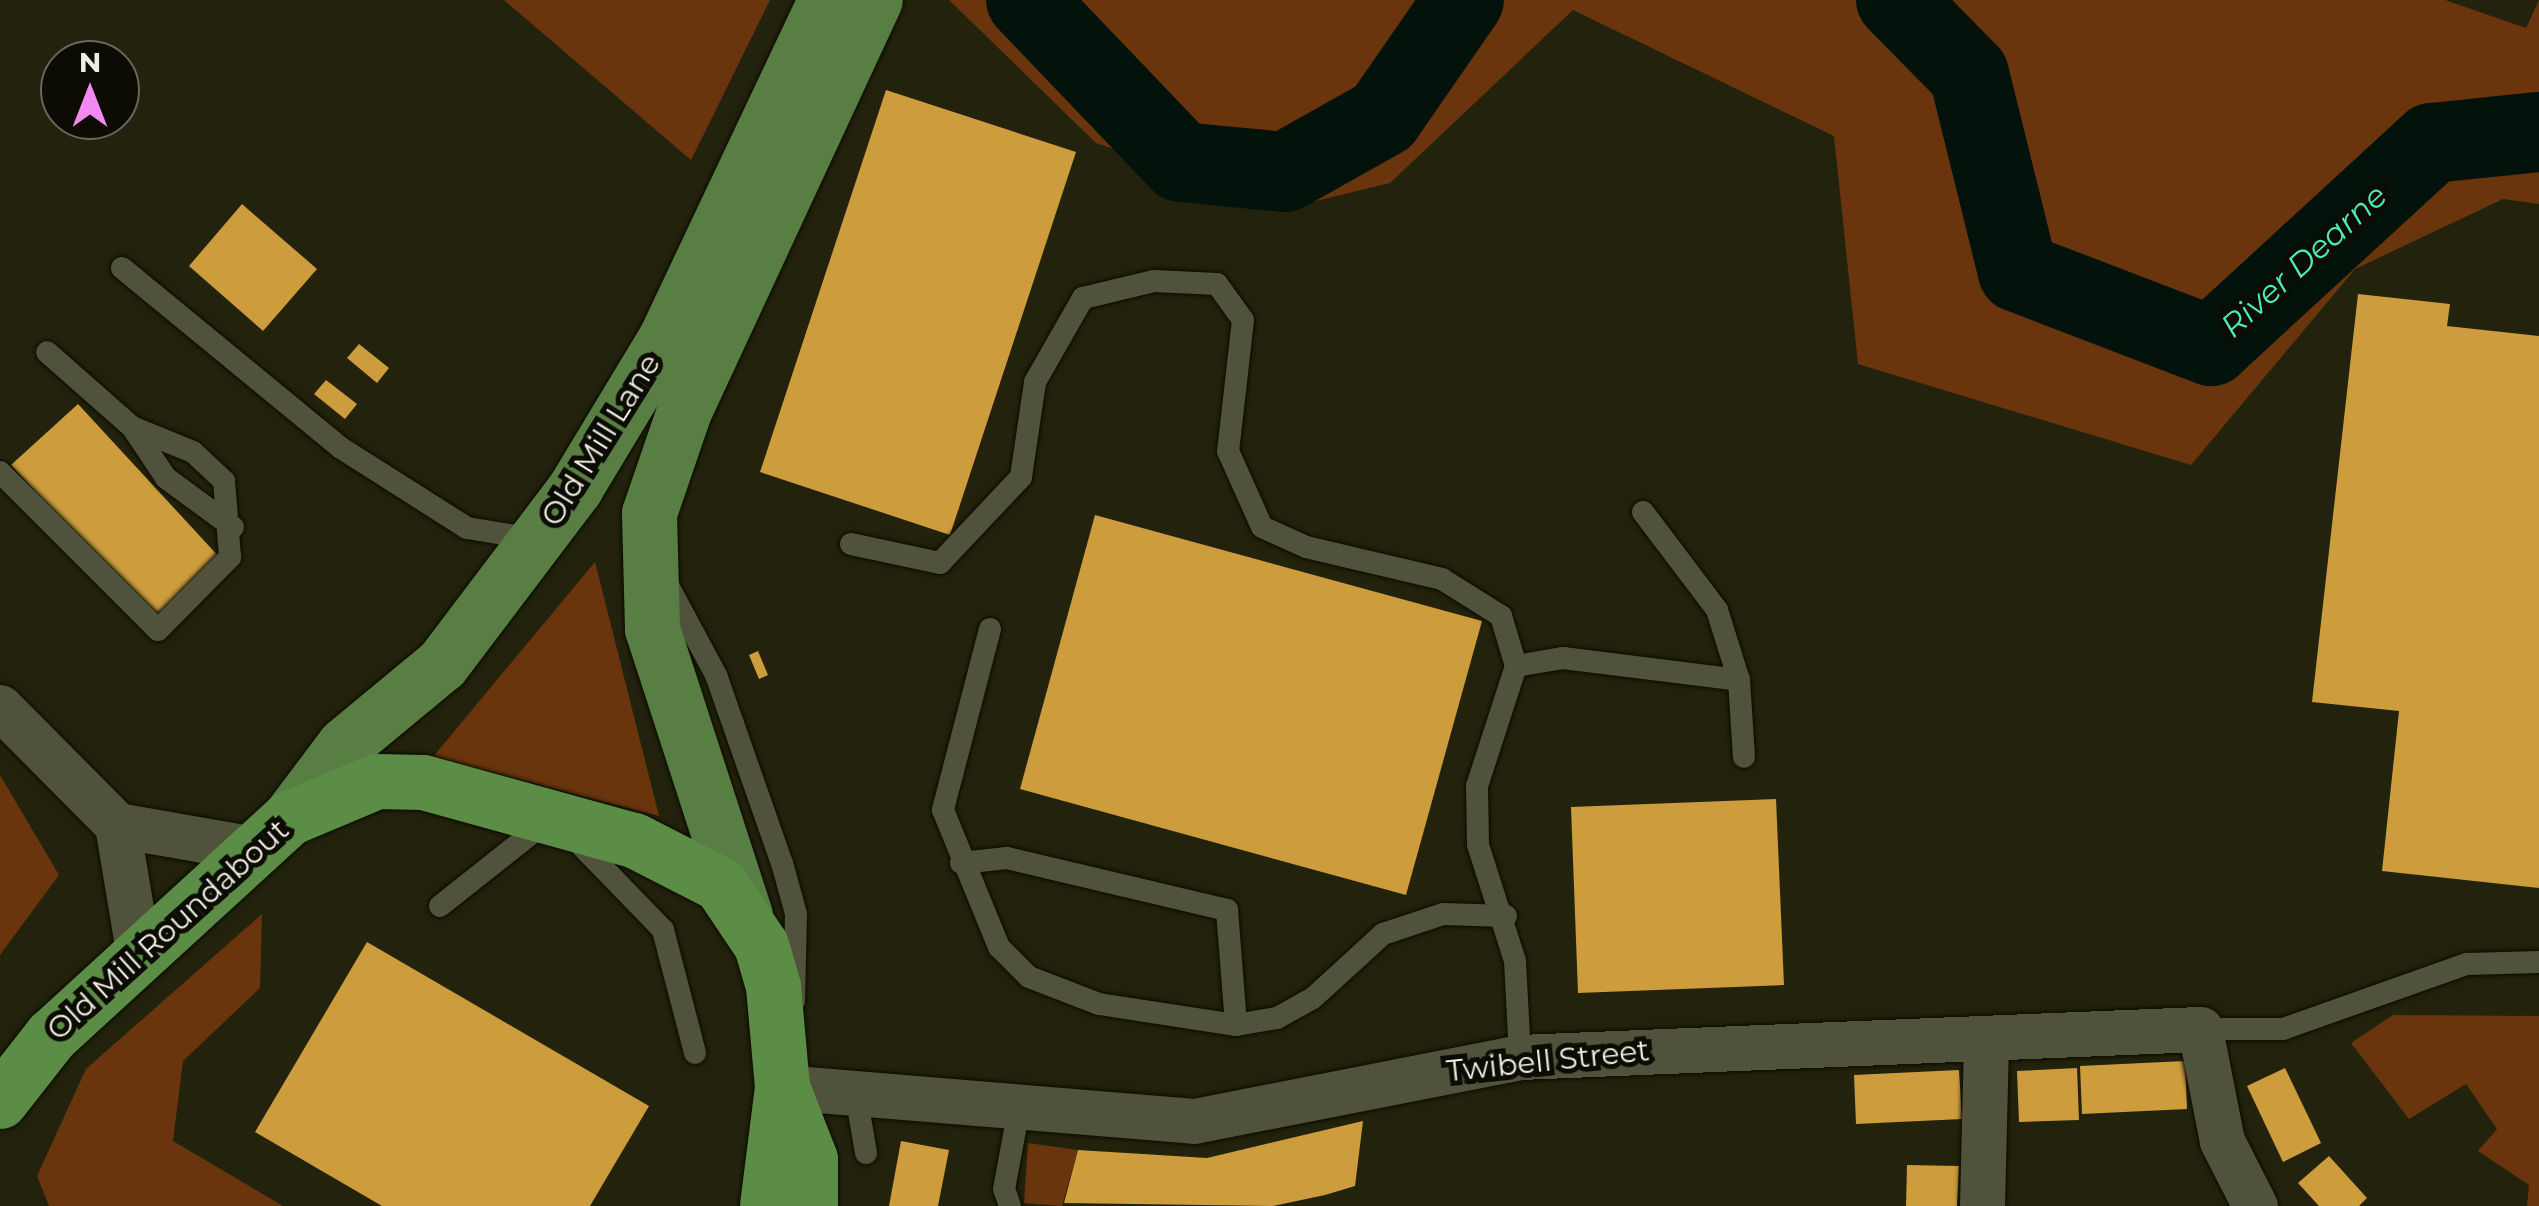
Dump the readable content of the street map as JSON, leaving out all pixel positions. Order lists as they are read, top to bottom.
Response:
{
  "streets": {
    "highway": ["Old Mill Roundabout"],
    "main road": ["Old Mill Lane"],
    "street": ["Twibell Street"]
  },
  "crossings": [
    ["Old Mill Lane", "Old Mill Roundabout"],
    ["Old Mill Roundabout", "Twibell Street"]
  ],
  "water": ["River Dearne"],
  "north": "top"
}
